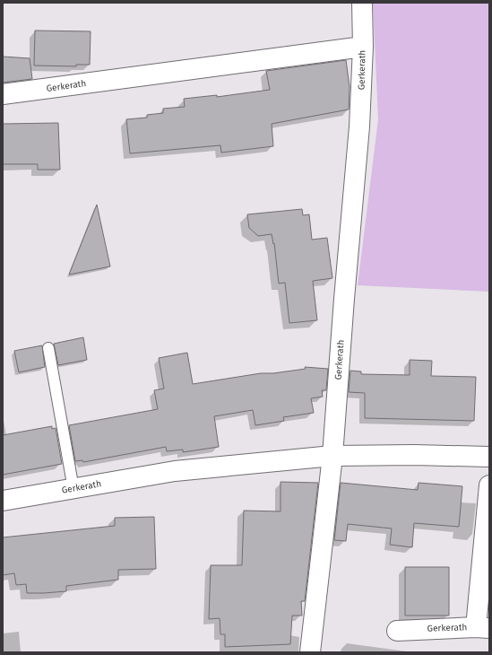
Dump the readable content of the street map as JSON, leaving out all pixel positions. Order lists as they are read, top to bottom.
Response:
{
  "streets": {
    "street": ["Gerkerath"]
  }
}
